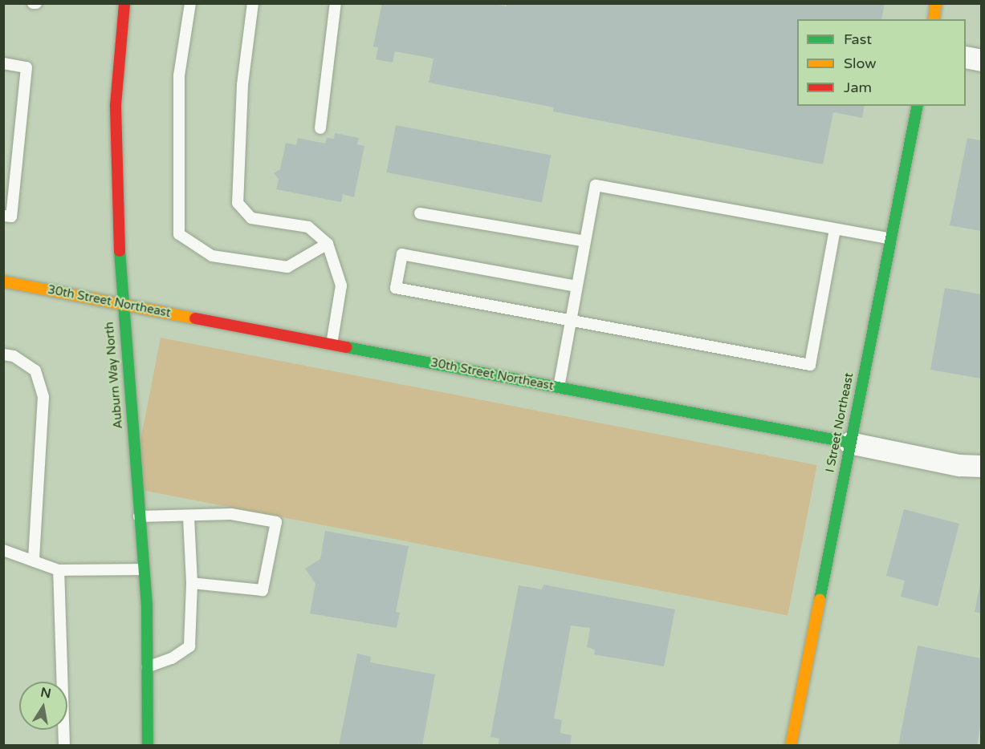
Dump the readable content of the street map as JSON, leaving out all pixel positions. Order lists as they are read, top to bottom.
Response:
{
  "streets": {
    "street": ["30th Street Northeast", "Auburn Way North", "I Street Northeast"]
  },
  "crossings": [
    ["30th Street Northeast", "Auburn Way North"],
    ["30th Street Northeast", "I Street Northeast"]
  ],
  "legend": ["Fast", "Slow", "Jam"],
  "north": "top"
}
